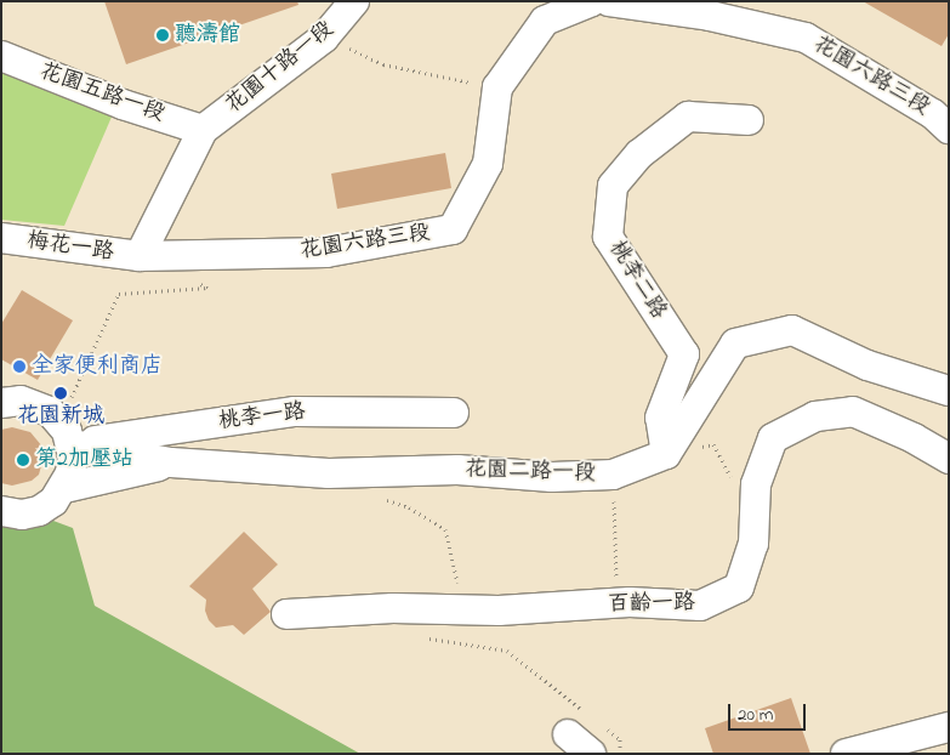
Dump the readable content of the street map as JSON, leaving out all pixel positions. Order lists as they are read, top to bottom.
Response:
{
  "streets": {
    "street": [
      "花園十路一段",
      "花園六路三段",
      "花園五路一段",
      "梅花一路",
      "桃李二路",
      "桃李一路",
      "花園二路一段",
      "百齡一路"
    ]
  },
  "crossings": [
    ["花園十路一段", "花園五路一段"],
    ["花園六路三段", "梅花一路"],
    ["桃李二路", "花園二路一段"],
    ["桃李一路", "花園二路一段"]
  ],
  "places": [
    "聽濤館",
    "全家便利商店",
    "花園新城",
    "第2加壓站"
  ],
  "scale_bar": "20 m"
}
